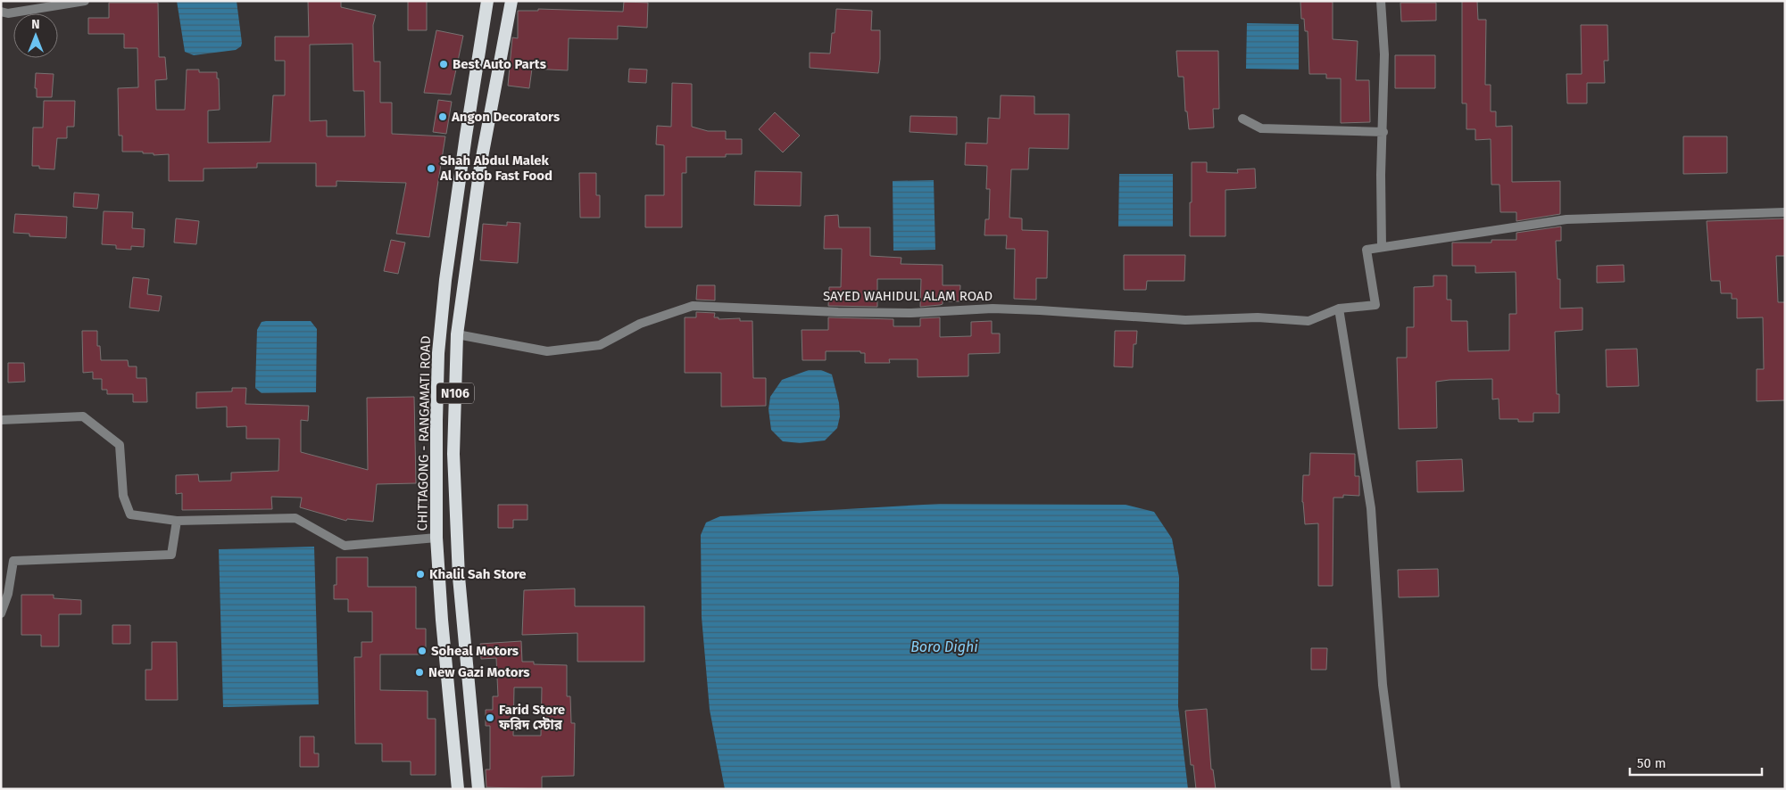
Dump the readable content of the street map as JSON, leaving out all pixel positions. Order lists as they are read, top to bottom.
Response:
{
  "streets": {
    "highway": ["N106", "CHITTAGONG - RANGAMATI ROAD"],
    "street": ["SAYED WAHIDUL ALAM ROAD"]
  },
  "crossings": [
    ["SAYED WAHIDUL ALAM ROAD", "N106"]
  ],
  "water": ["Boro Dighi"],
  "places": [
    "Best Auto Parts",
    "Angon Decorators",
    "Shah Abdul Malek Al Kotob Fast Food",
    "Khalil Sah Store",
    "Soheal Motors",
    "New Gazi Motors",
    "Farid Store ফরিদ স্টোর"
  ],
  "scale_bar": "50 m",
  "north": "top"
}
